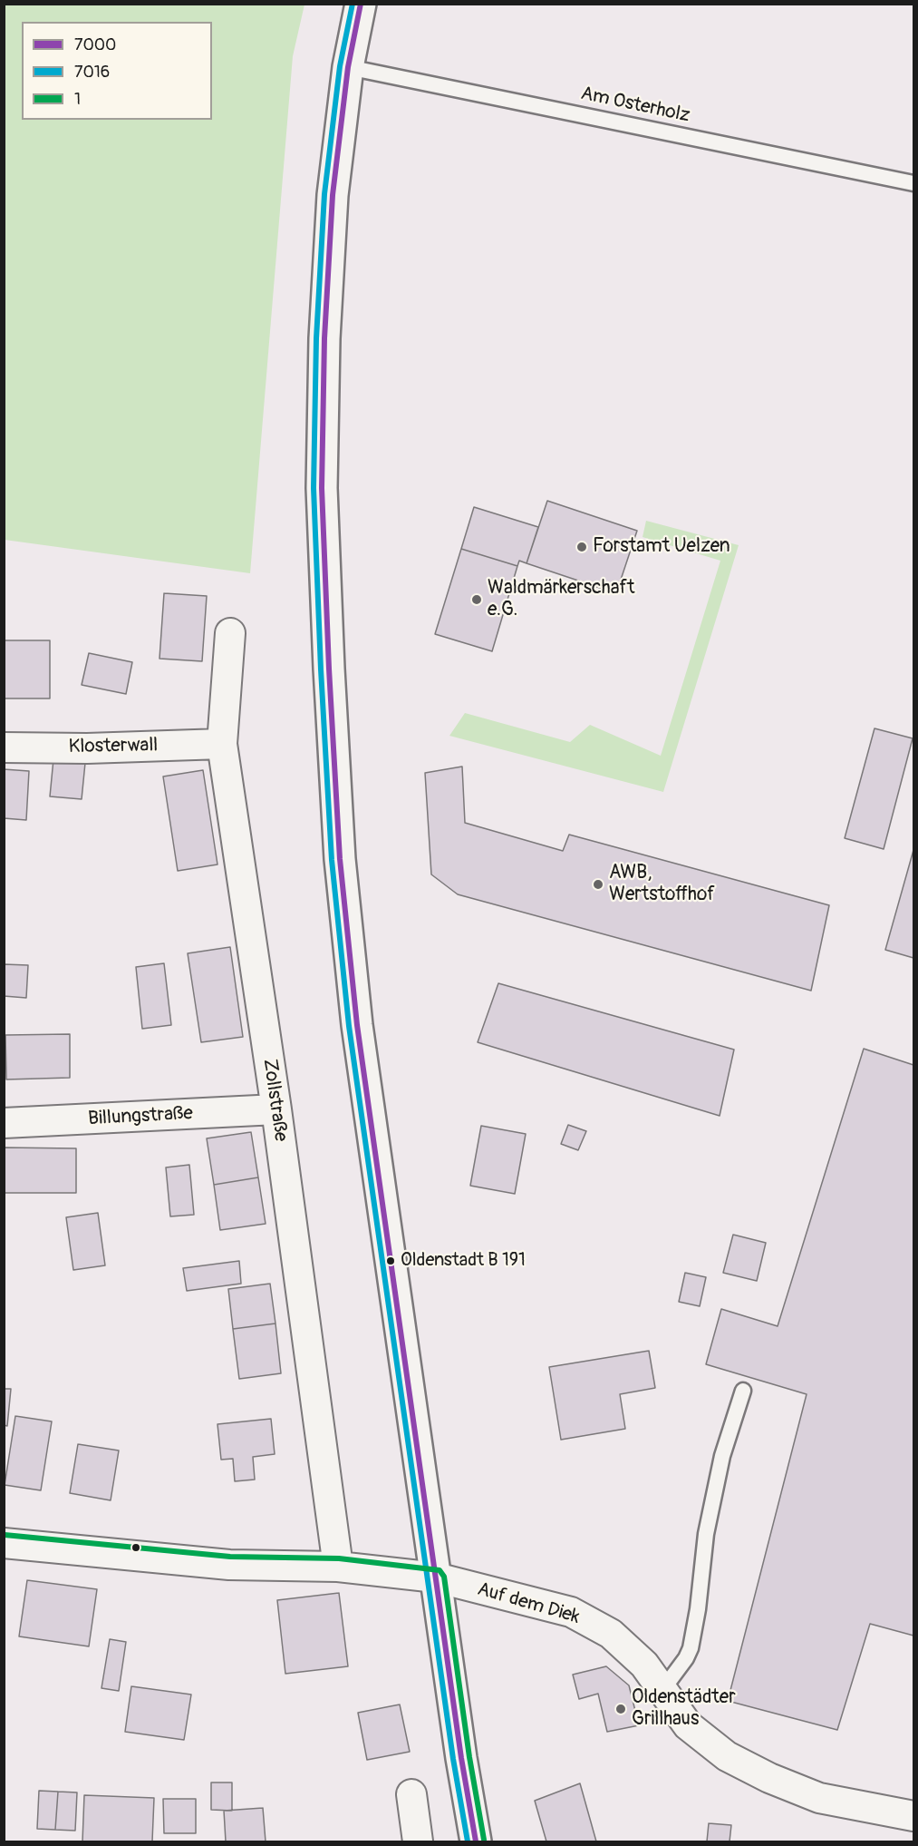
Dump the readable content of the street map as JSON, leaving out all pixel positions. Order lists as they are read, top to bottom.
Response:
{
  "streets": {
    "street": [
      "Klosterwall",
      "Zollstraße",
      "Billungstraße",
      "Auf dem Diek"
    ],
    "lane": ["Am Osterholz"]
  },
  "crossings": [
    ["Klosterwall", "Zollstraße"],
    ["Zollstraße", "Billungstraße"],
    ["Zollstraße", "Auf dem Diek"]
  ],
  "places": [
    "Forstamt Uelzen",
    "Waldmärkerschaft e.G.",
    "AWB, Wertstoffhof",
    "Oldenstadt B 191",
    "Oldenstädter Grillhaus"
  ],
  "lines": ["transit line 7000", "transit line 7016", "transit line 1"],
  "legend": ["7000", "7016", "1"]
}
